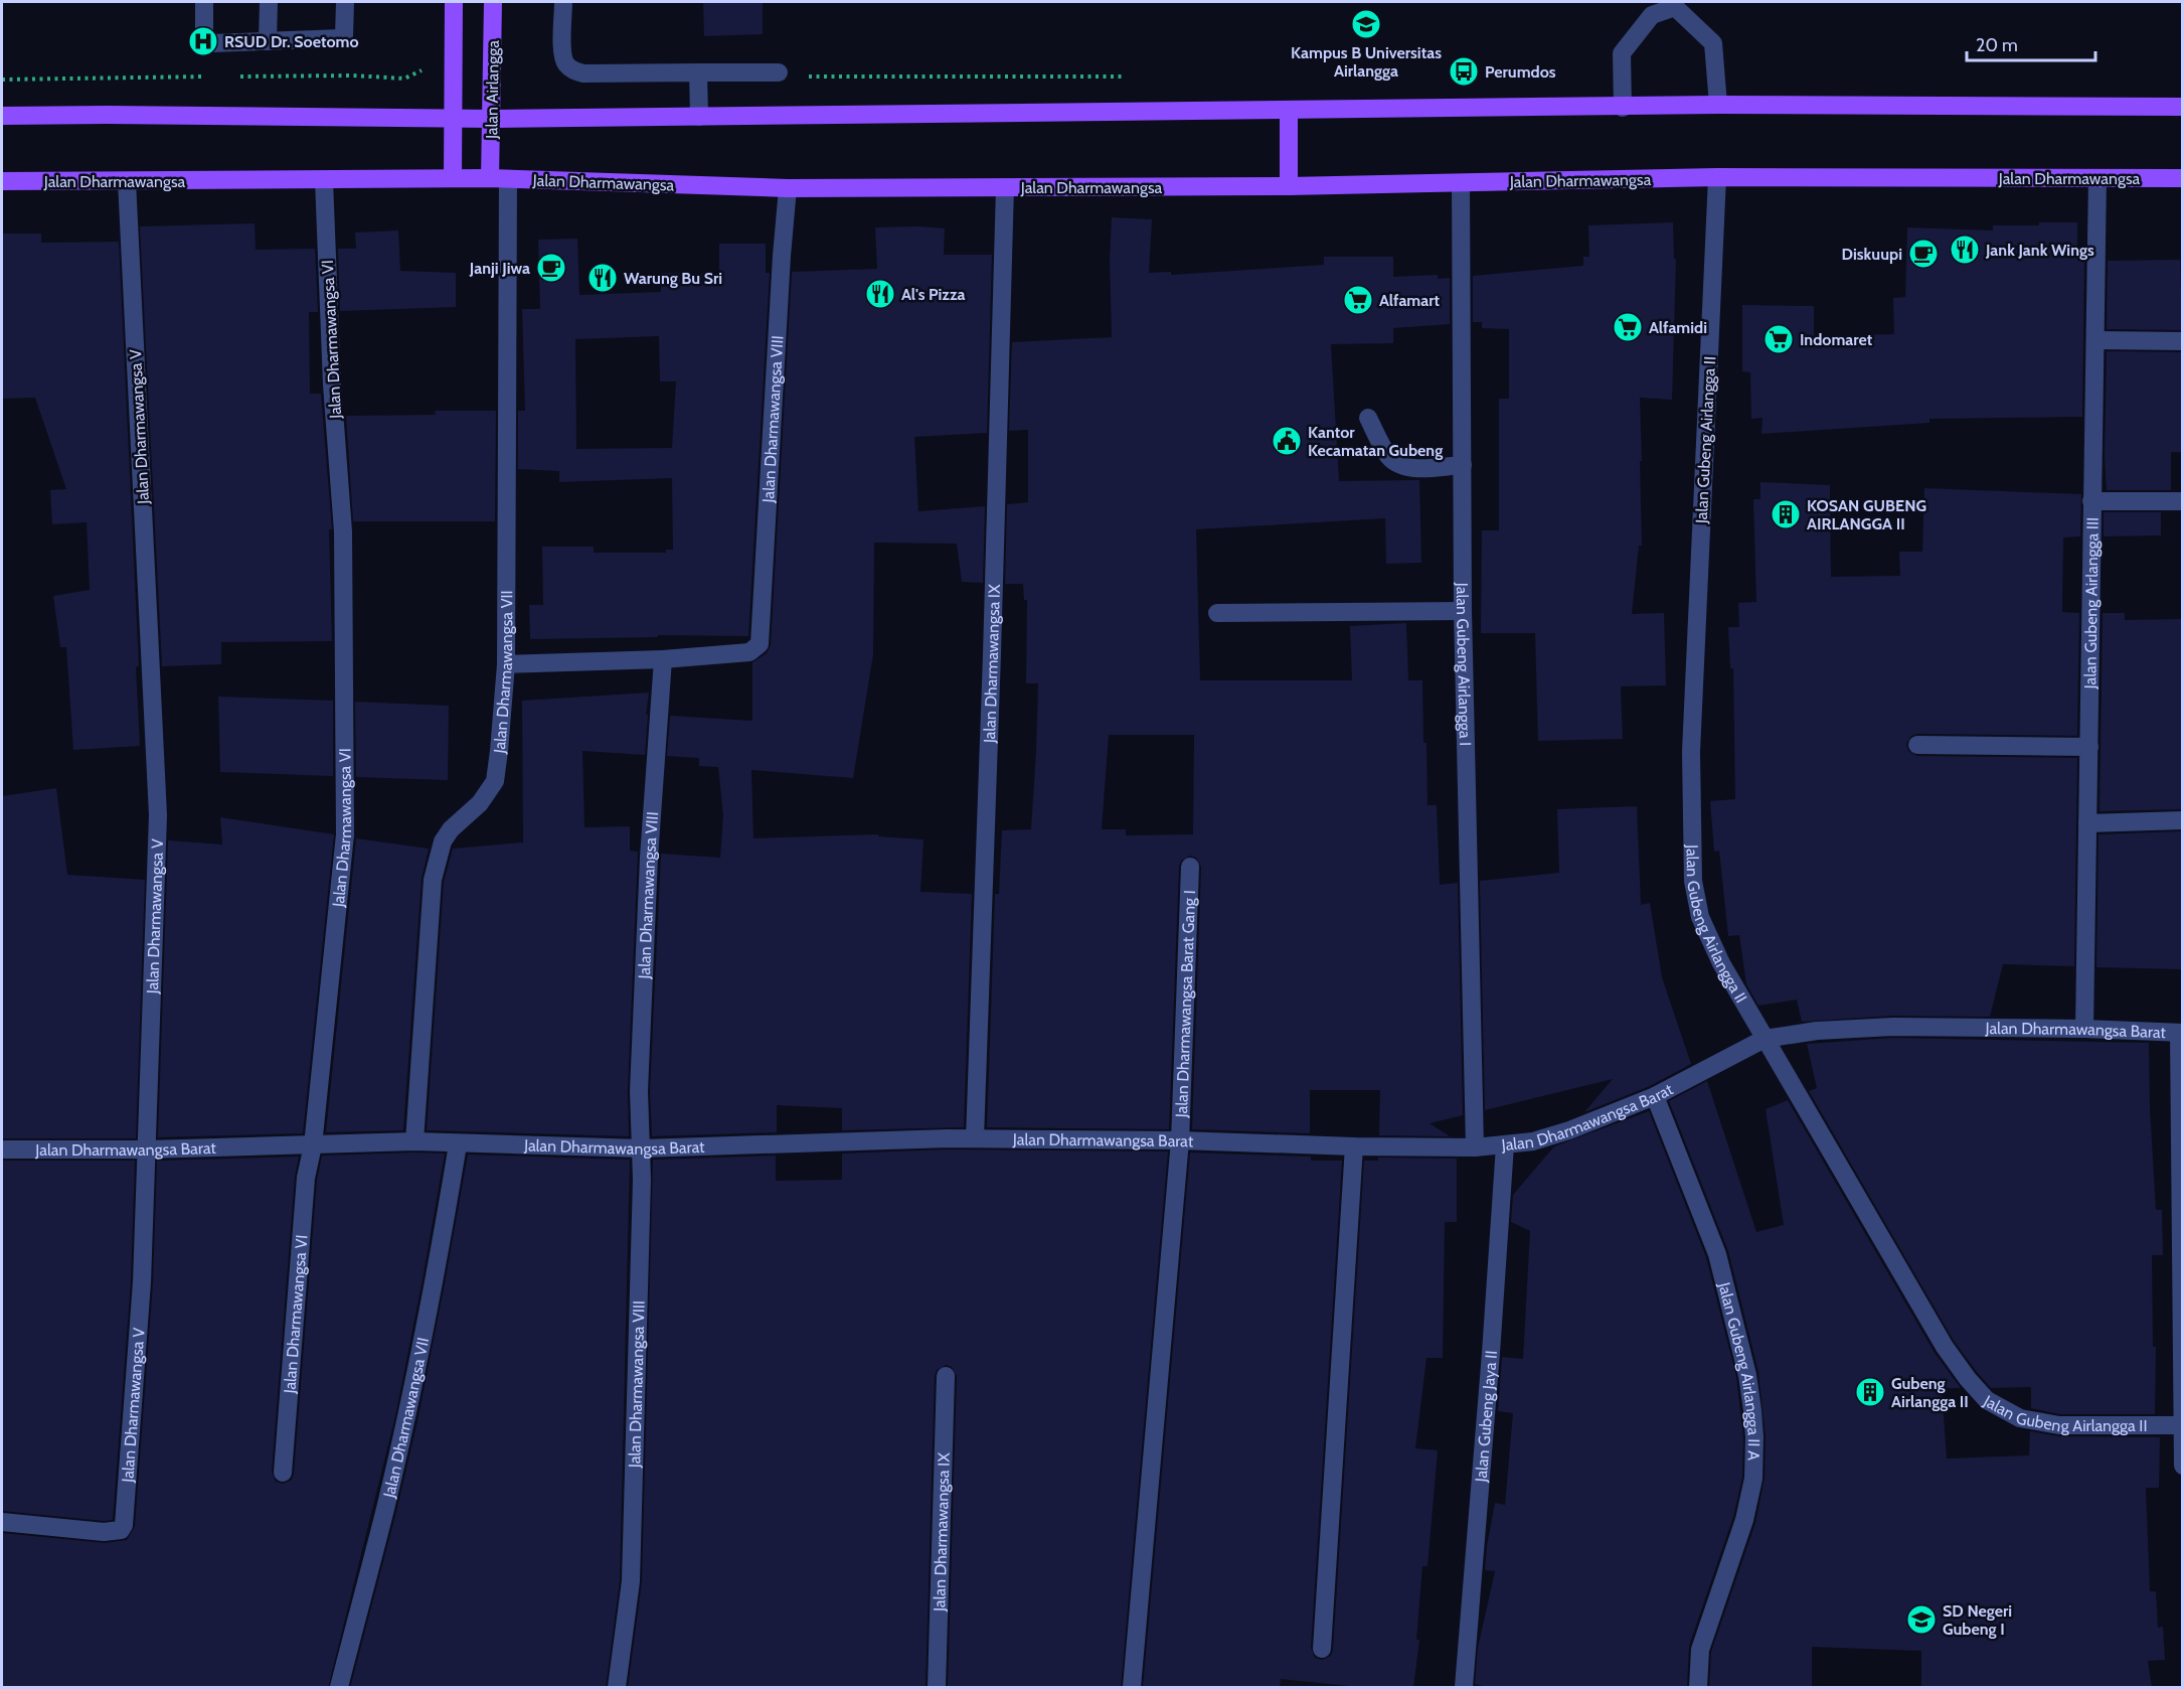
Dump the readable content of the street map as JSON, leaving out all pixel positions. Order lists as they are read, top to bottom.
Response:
{
  "streets": {
    "main road": ["Jalan Airlangga", "Jalan Dharmawangsa"],
    "street": [
      "Jalan Dharmawangsa VI",
      "Jalan Dharmawangsa VIII",
      "Jalan Dharmawangsa V",
      "Jalan Gubeng Airlangga II",
      "Jalan Gubeng Airlangga III",
      "Jalan Dharmawangsa IX",
      "Jalan Gubeng Airlangga I",
      "Jalan Dharmawangsa VII",
      "Jalan Dharmawangsa Barat Gang I",
      "Jalan Dharmawangsa Barat",
      "Jalan Gubeng Airlangga II A",
      "Jalan Gubeng Jaya II"
    ]
  },
  "crossings": [
    ["Jalan Airlangga", "Jalan Dharmawangsa"],
    ["Jalan Airlangga", "Jalan Dharmawangsa VII"],
    ["Jalan Dharmawangsa", "Jalan Dharmawangsa VI"],
    ["Jalan Dharmawangsa", "Jalan Dharmawangsa VIII"],
    ["Jalan Dharmawangsa", "Jalan Dharmawangsa V"],
    ["Jalan Dharmawangsa", "Jalan Gubeng Airlangga II"],
    ["Jalan Dharmawangsa", "Jalan Gubeng Airlangga III"],
    ["Jalan Dharmawangsa", "Jalan Dharmawangsa IX"],
    ["Jalan Dharmawangsa", "Jalan Gubeng Airlangga I"],
    ["Jalan Dharmawangsa", "Jalan Dharmawangsa VII"],
    ["Jalan Dharmawangsa VI", "Jalan Dharmawangsa Barat"],
    ["Jalan Dharmawangsa VIII", "Jalan Dharmawangsa Barat"],
    ["Jalan Dharmawangsa V", "Jalan Dharmawangsa Barat"],
    ["Jalan Gubeng Airlangga II", "Jalan Dharmawangsa Barat"],
    ["Jalan Gubeng Airlangga III", "Jalan Dharmawangsa Barat"],
    ["Jalan Dharmawangsa IX", "Jalan Dharmawangsa Barat"],
    ["Jalan Gubeng Airlangga I", "Jalan Dharmawangsa Barat"],
    ["Jalan Dharmawangsa VII", "Jalan Dharmawangsa Barat"],
    ["Jalan Dharmawangsa Barat Gang I", "Jalan Dharmawangsa Barat"],
    ["Jalan Dharmawangsa Barat", "Jalan Gubeng Airlangga II A"],
    ["Jalan Dharmawangsa Barat", "Jalan Gubeng Jaya II"]
  ],
  "places": {
    "school or university": ["Kampus B Universitas Airlangga", "SD Negeri Gubeng I"],
    "hospital": ["RSUD Dr. Soetomo"],
    "bus stop": ["Perumdos"],
    "restaurant": ["Jank Jank Wings", "Warung Bu Sri", "Al's Pizza"],
    "cafe": ["Diskuupi", "Janji Jiwa"],
    "supermarket": ["Alfamart", "Alfamidi", "Indomaret"],
    "public building": ["Kantor Kecamatan Gubeng"],
    "building": ["KOSAN GUBENG AIRLANGGA II", "Gubeng Airlangga II"]
  },
  "scale_bar": "20 m"
}
